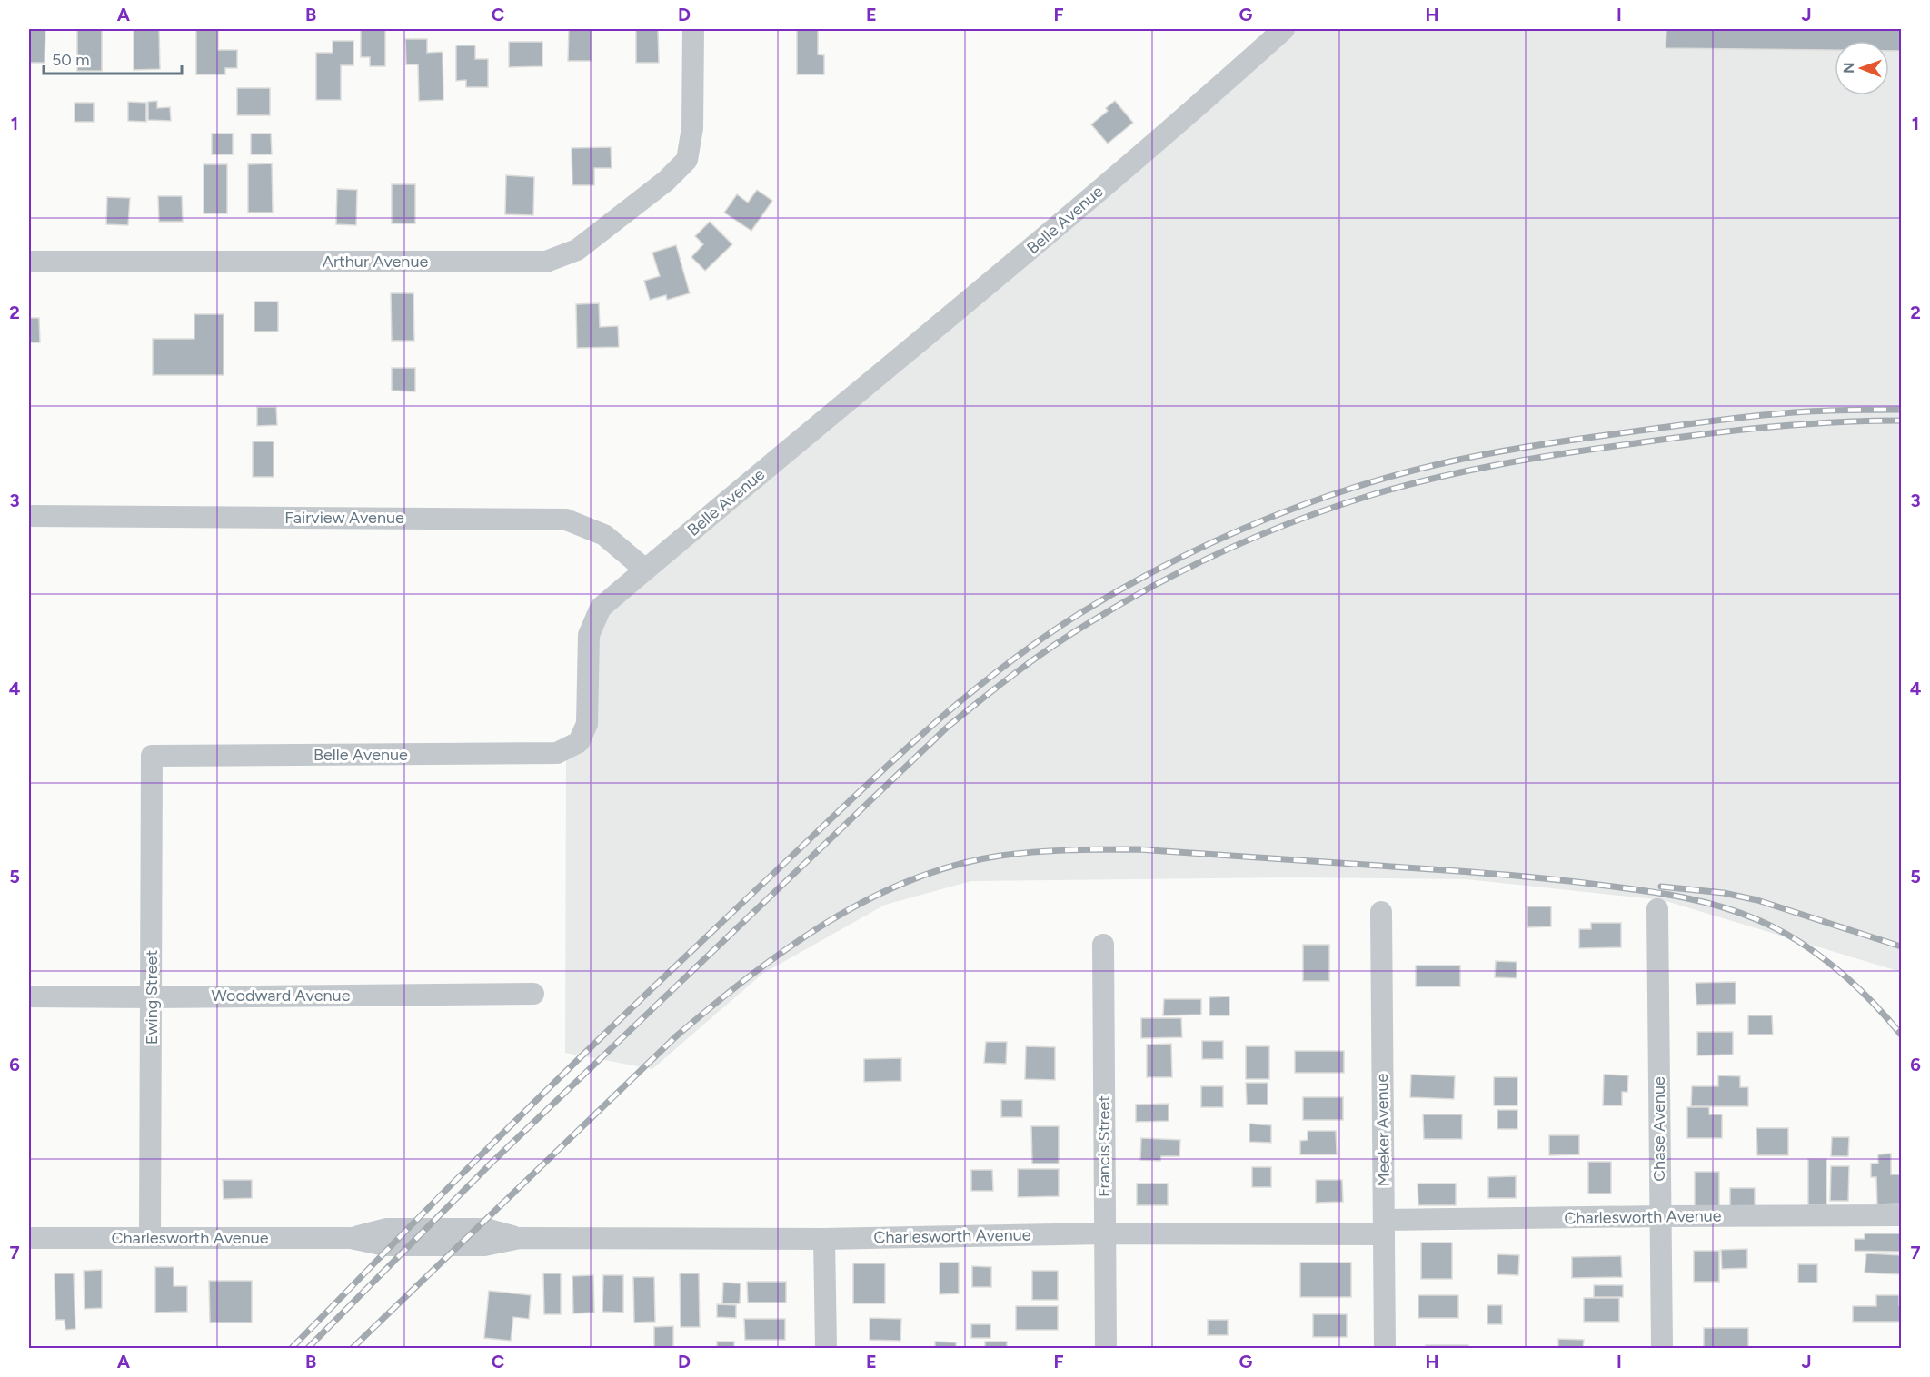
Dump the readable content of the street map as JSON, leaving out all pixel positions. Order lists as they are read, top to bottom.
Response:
{
  "streets": {
    "street": [
      "Belle Avenue",
      "Arthur Avenue",
      "Fairview Avenue",
      "Woodward Avenue",
      "Ewing Street",
      "Chase Avenue",
      "Meeker Avenue",
      "Francis Street",
      "Charlesworth Avenue"
    ]
  },
  "crossings": [
    ["Belle Avenue", "Fairview Avenue"],
    ["Belle Avenue", "Ewing Street"],
    ["Woodward Avenue", "Ewing Street"],
    ["Ewing Street", "Charlesworth Avenue"],
    ["Chase Avenue", "Charlesworth Avenue"],
    ["Meeker Avenue", "Charlesworth Avenue"],
    ["Francis Street", "Charlesworth Avenue"]
  ],
  "scale_bar": "50 m",
  "north": "left",
  "grid": {
    "columns": [
      "A",
      "B",
      "C",
      "D",
      "E",
      "F",
      "G",
      "H",
      "I",
      "J"
    ],
    "rows": [
      "1",
      "2",
      "3",
      "4",
      "5",
      "6",
      "7"
    ]
  }
}
